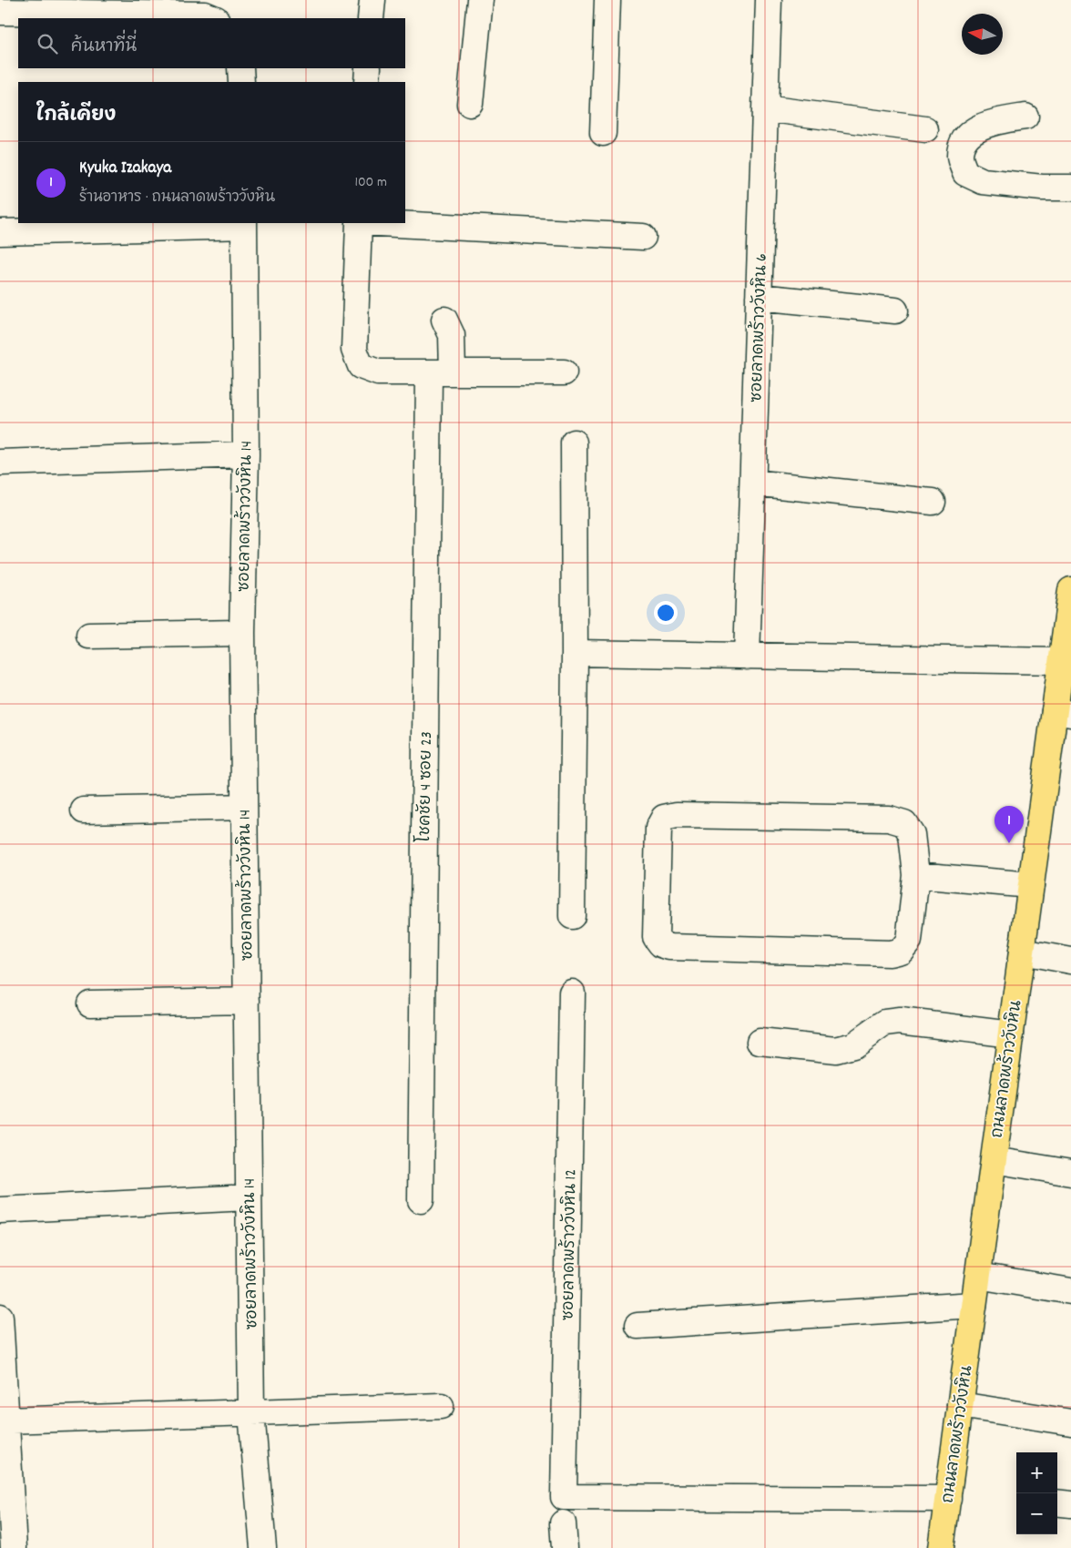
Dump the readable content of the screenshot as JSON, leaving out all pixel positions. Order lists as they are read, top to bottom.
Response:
{
  "streets": {
    "main road": ["ถนนลาดพร้าววังหิน"],
    "street": [
      "ซอยลาดพร้าววังหิน 6",
      "ซอยลาดพร้าววังหิน 14",
      "โชคชัย 4 ซอย 23",
      "ซอยลาดพร้าววังหิน 12"
    ]
  },
  "crossings": [
    ["ถนนลาดพร้าววังหิน", "ซอยลาดพร้าววังหิน 12"]
  ],
  "north": "left",
  "page": {
    "search": "ค้นหาที่นี่",
    "heading": "ใกล้เคียง",
    "list": [
      {
        "mark": "1",
        "name": "Kyuka Izakaya",
        "note": "ร้านอาหาร · ถนนลาดพร้าววังหิน",
        "value": "100 m"
      }
    ],
    "pins": "1",
    "map_buttons": ["+", "−"]
  }
}
